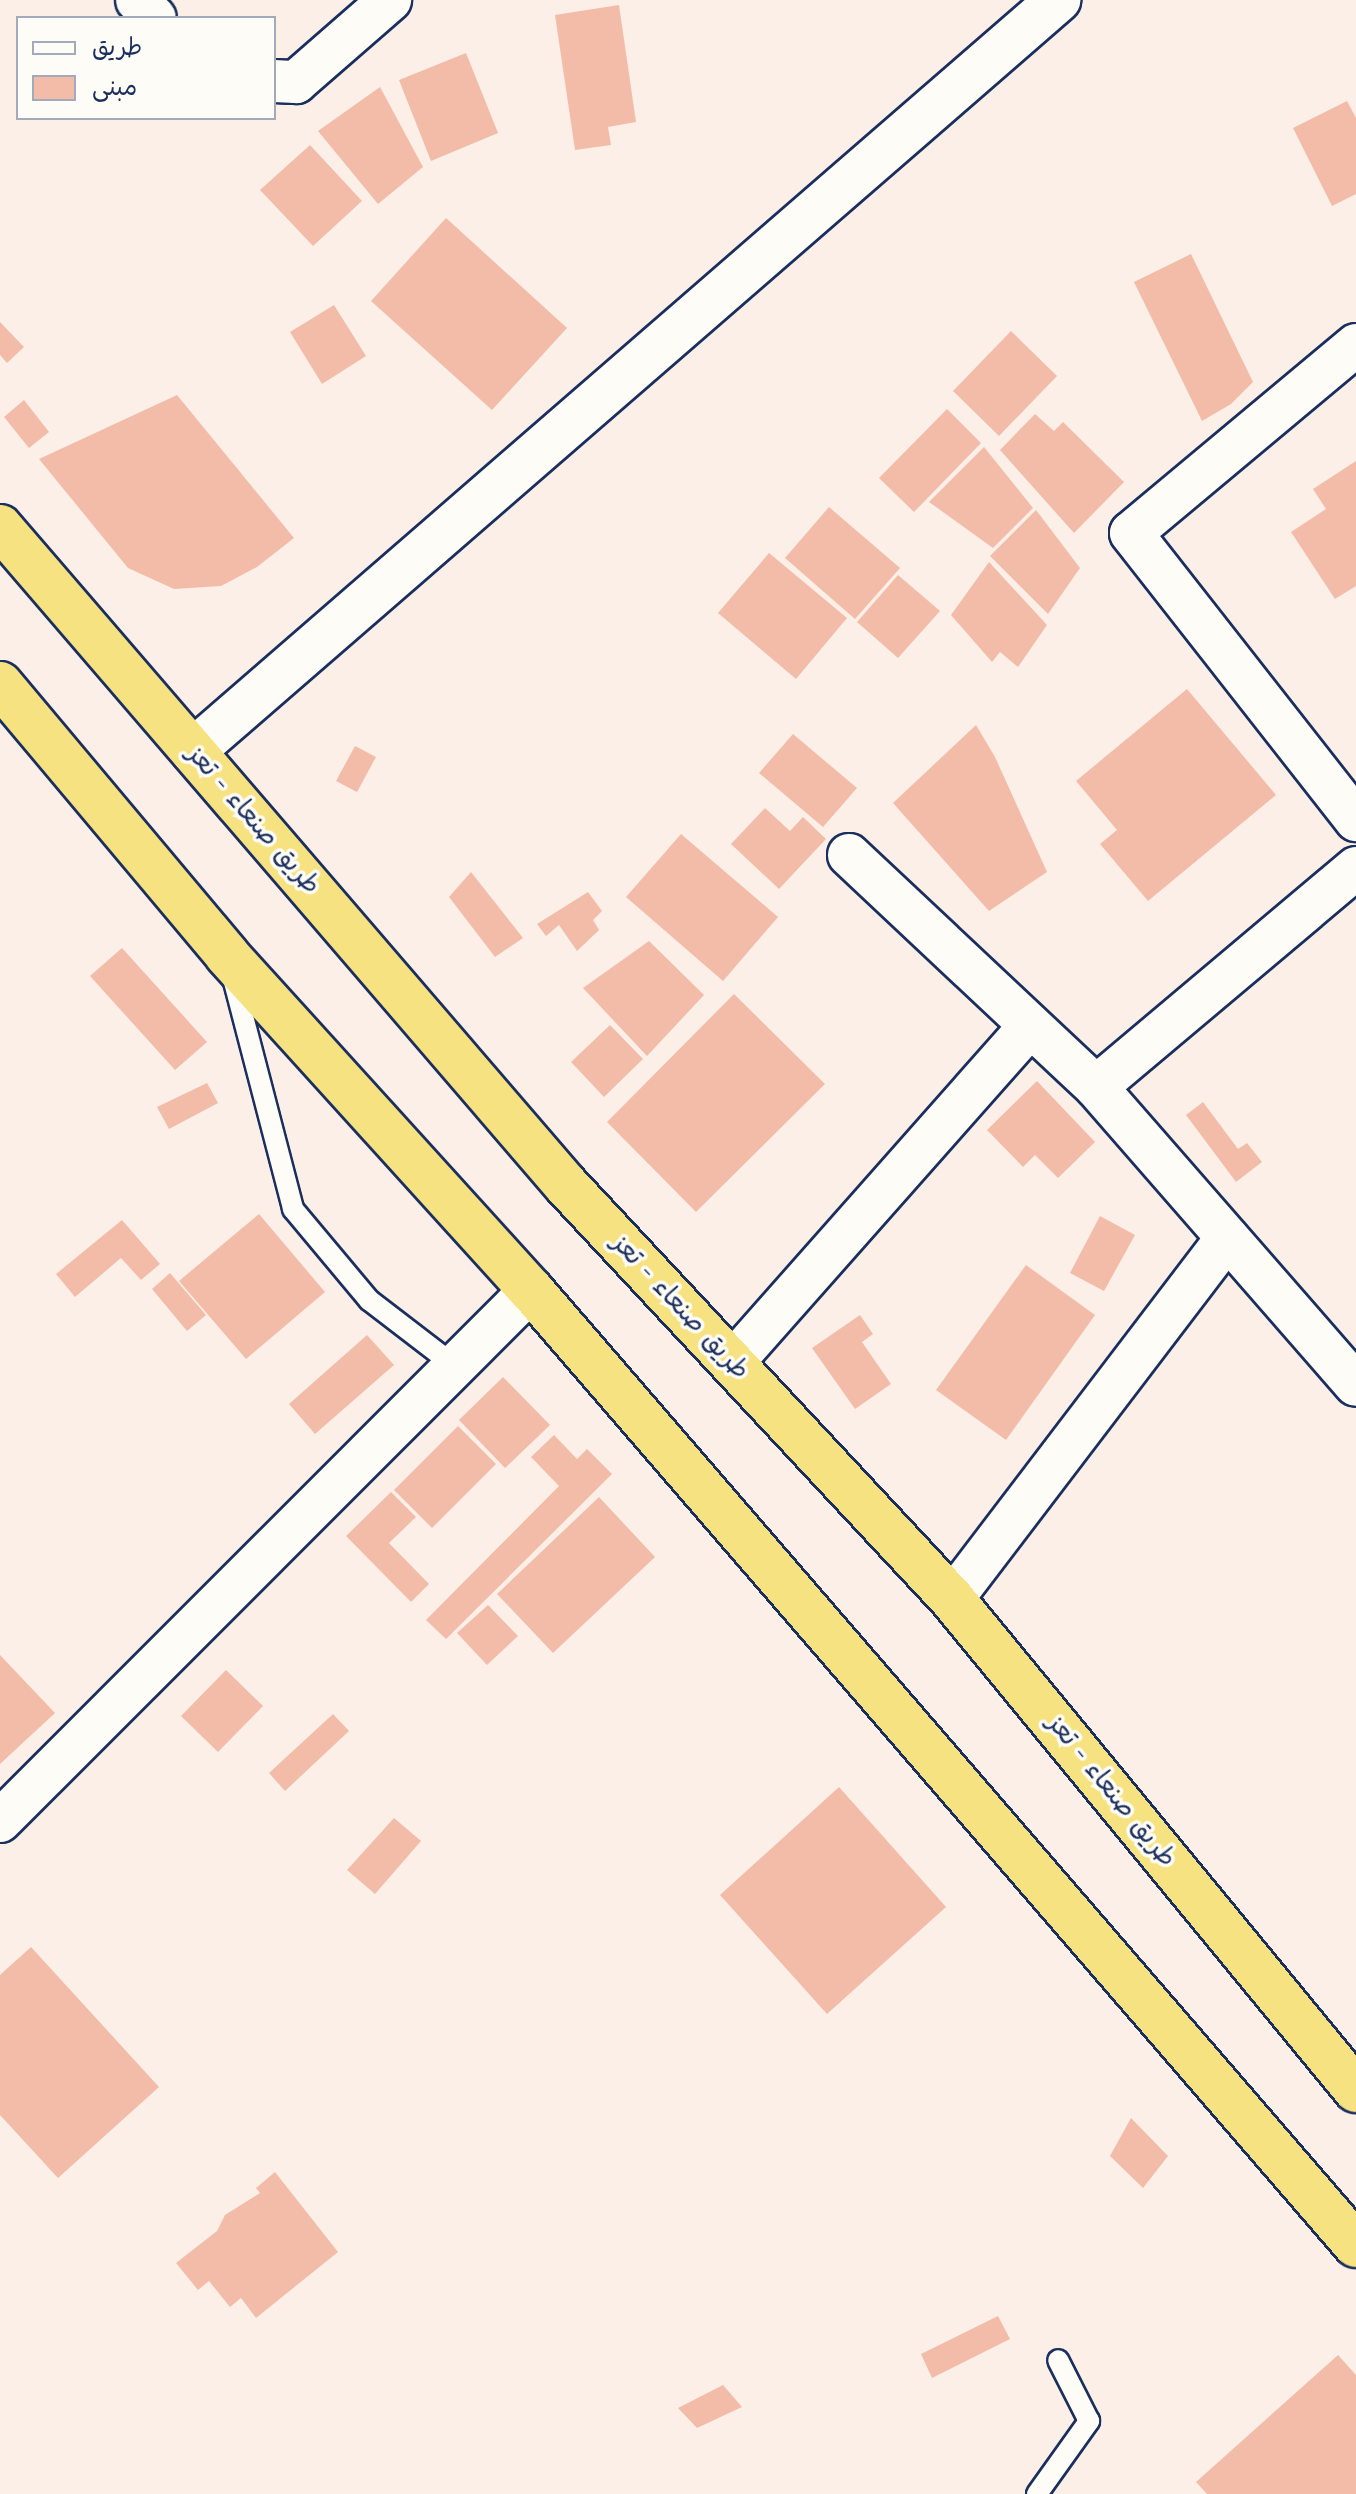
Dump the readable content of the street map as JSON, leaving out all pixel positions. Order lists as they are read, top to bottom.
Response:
{
  "streets": {
    "highway": ["طريق صنعاء - تعز"]
  },
  "legend": ["طريق", "مبنى"]
}
